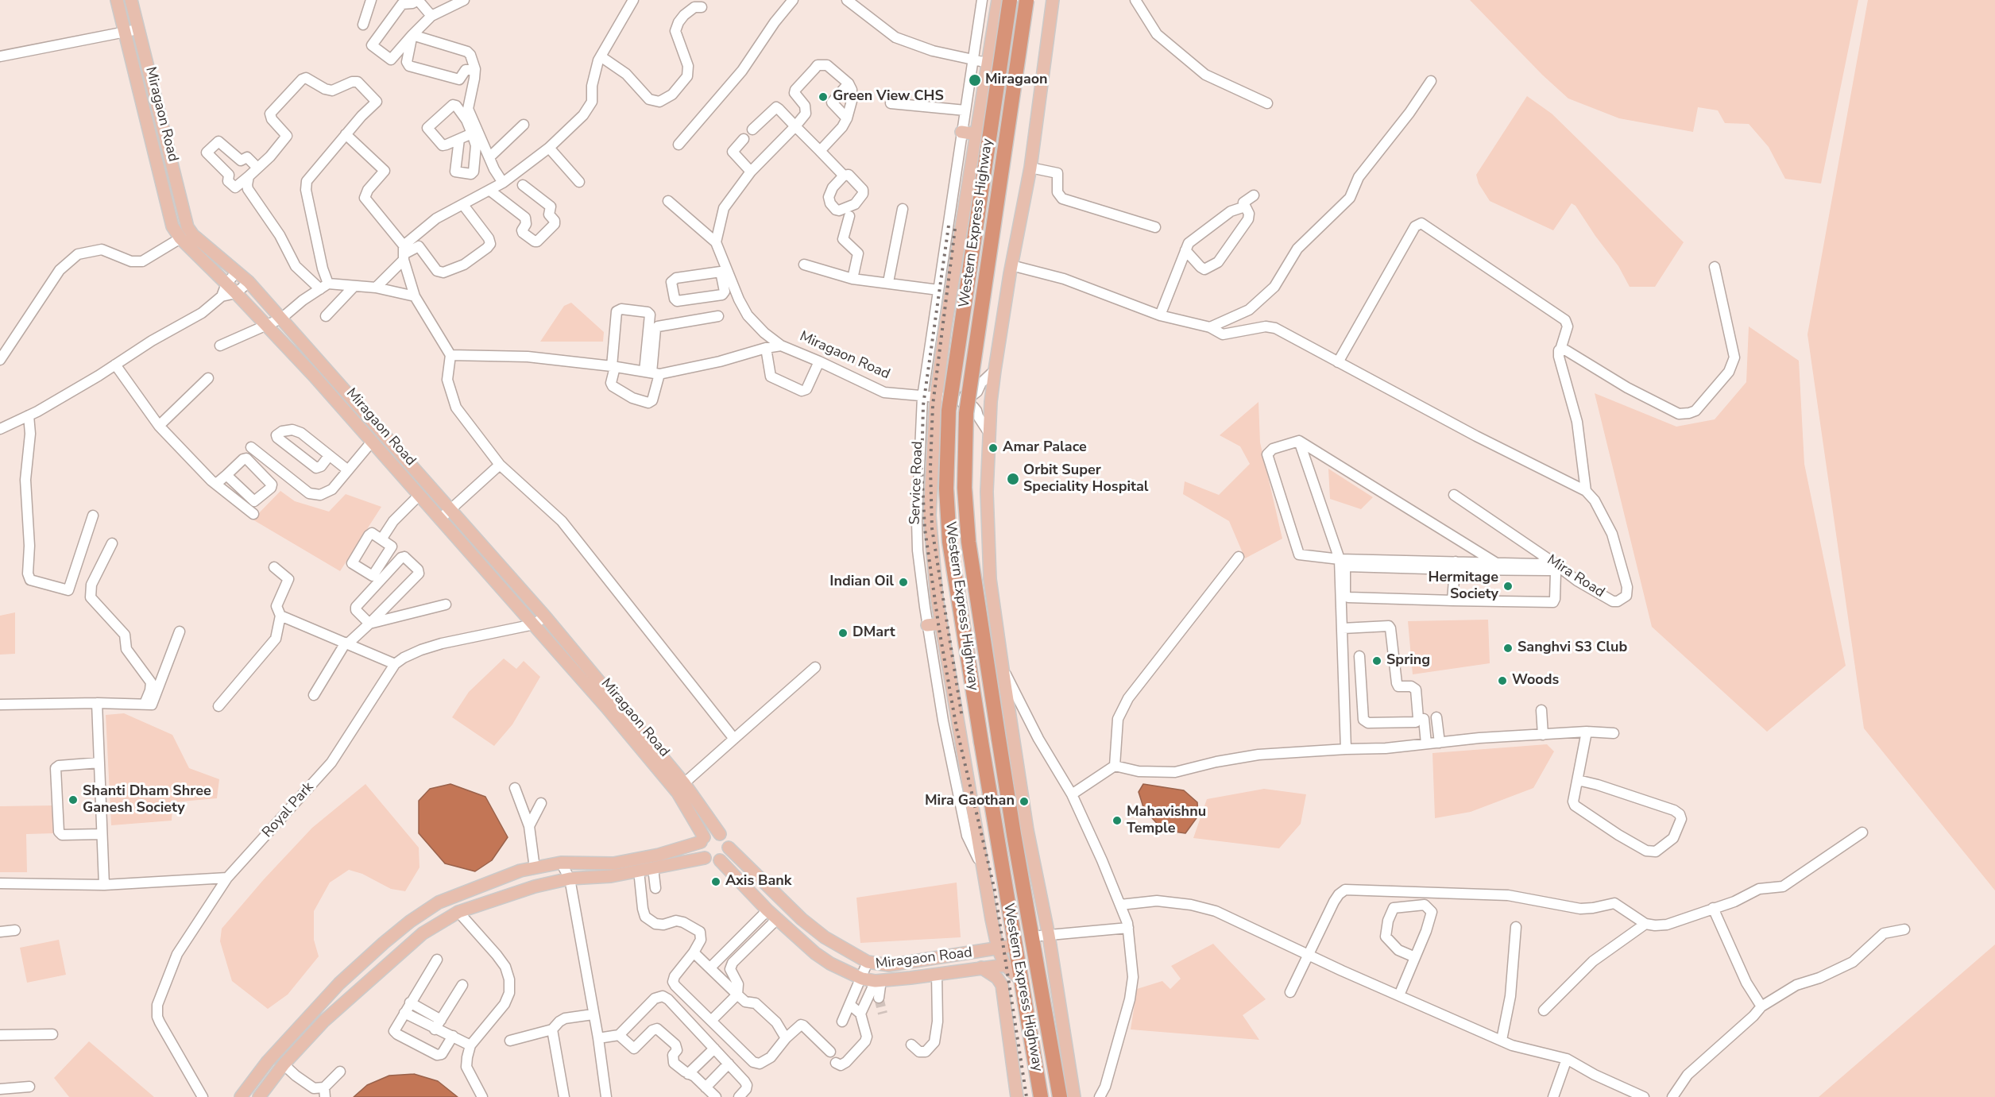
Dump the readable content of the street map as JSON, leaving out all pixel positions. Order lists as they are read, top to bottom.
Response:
{
  "streets": {
    "highway": ["Western Express Highway"],
    "main road": ["Miragaon Road", "Service Road"],
    "street": ["Mira Road", "Royal Park"]
  },
  "crossings": [
    ["Miragaon Road", "Western Express Highway"],
    ["Miragaon Road", "Service Road"],
    ["Miragaon Road", "Royal Park"]
  ],
  "places": [
    "Miragaon",
    "Green View CHS",
    "Amar Palace",
    "Orbit Super Speciality Hospital",
    "Indian Oil",
    "Hermitage Society",
    "DMart",
    "Sanghvi S3 Club",
    "Spring",
    "Woods",
    "Shanti Dham Shree Ganesh Society",
    "Mira Gaothan",
    "Mahavishnu Temple",
    "Axis Bank"
  ]
}
